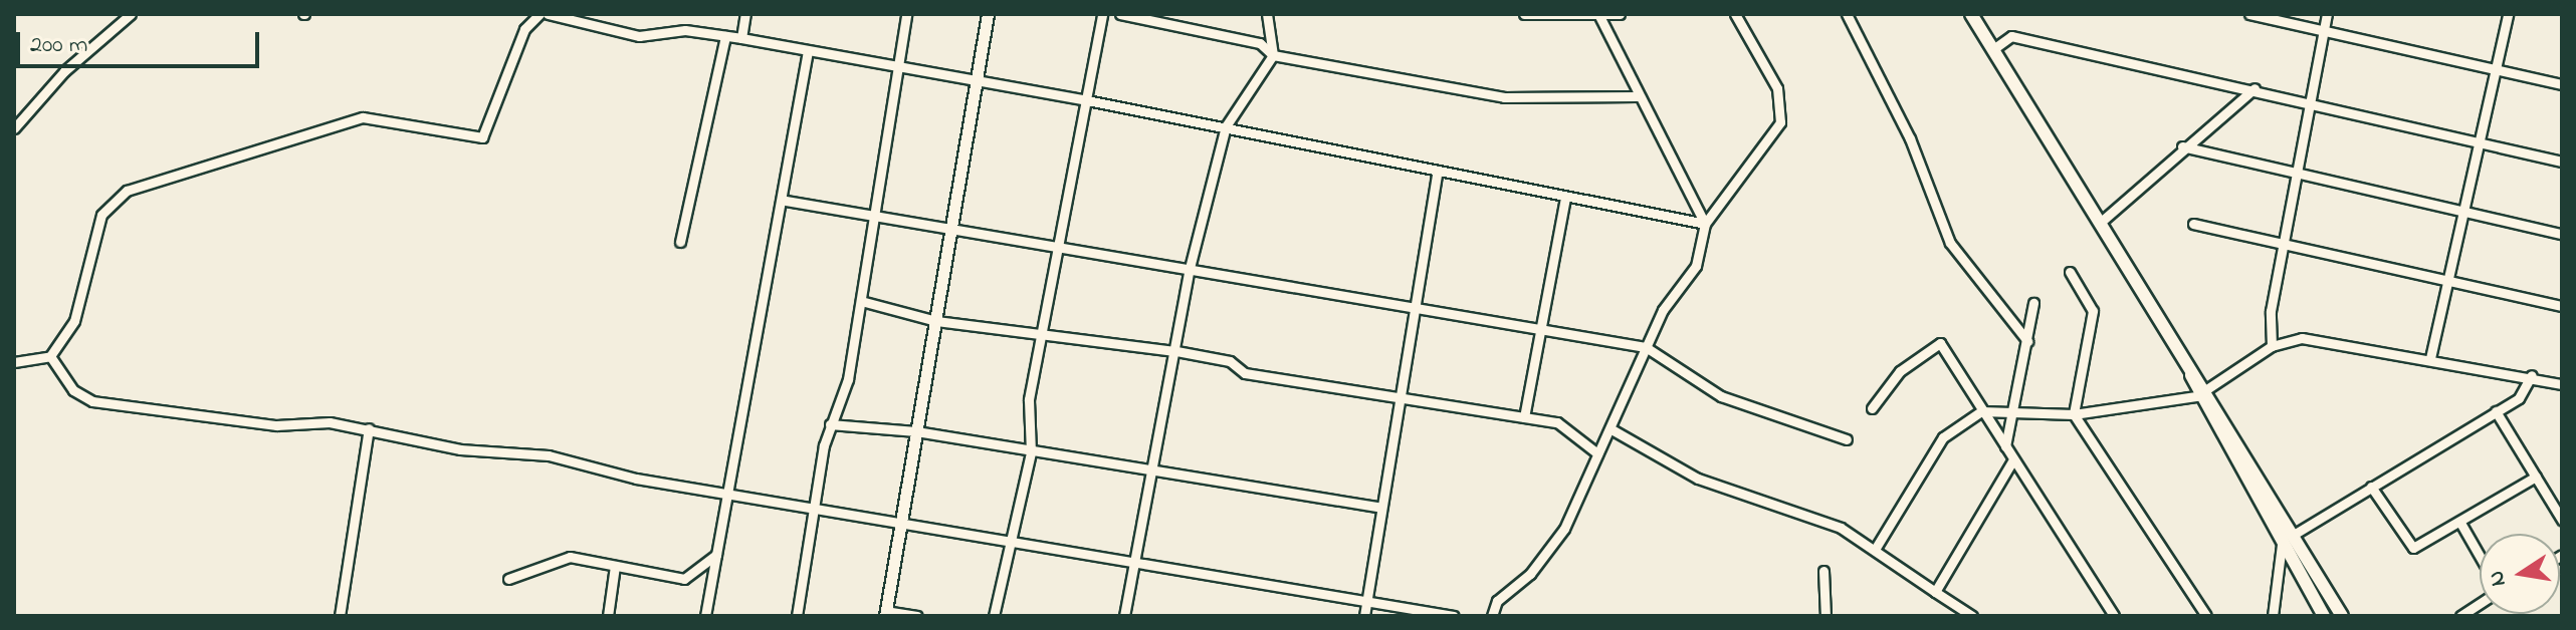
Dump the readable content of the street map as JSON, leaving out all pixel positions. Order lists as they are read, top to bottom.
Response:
{
  "scale_bar": "200 m",
  "north": "left"
}
